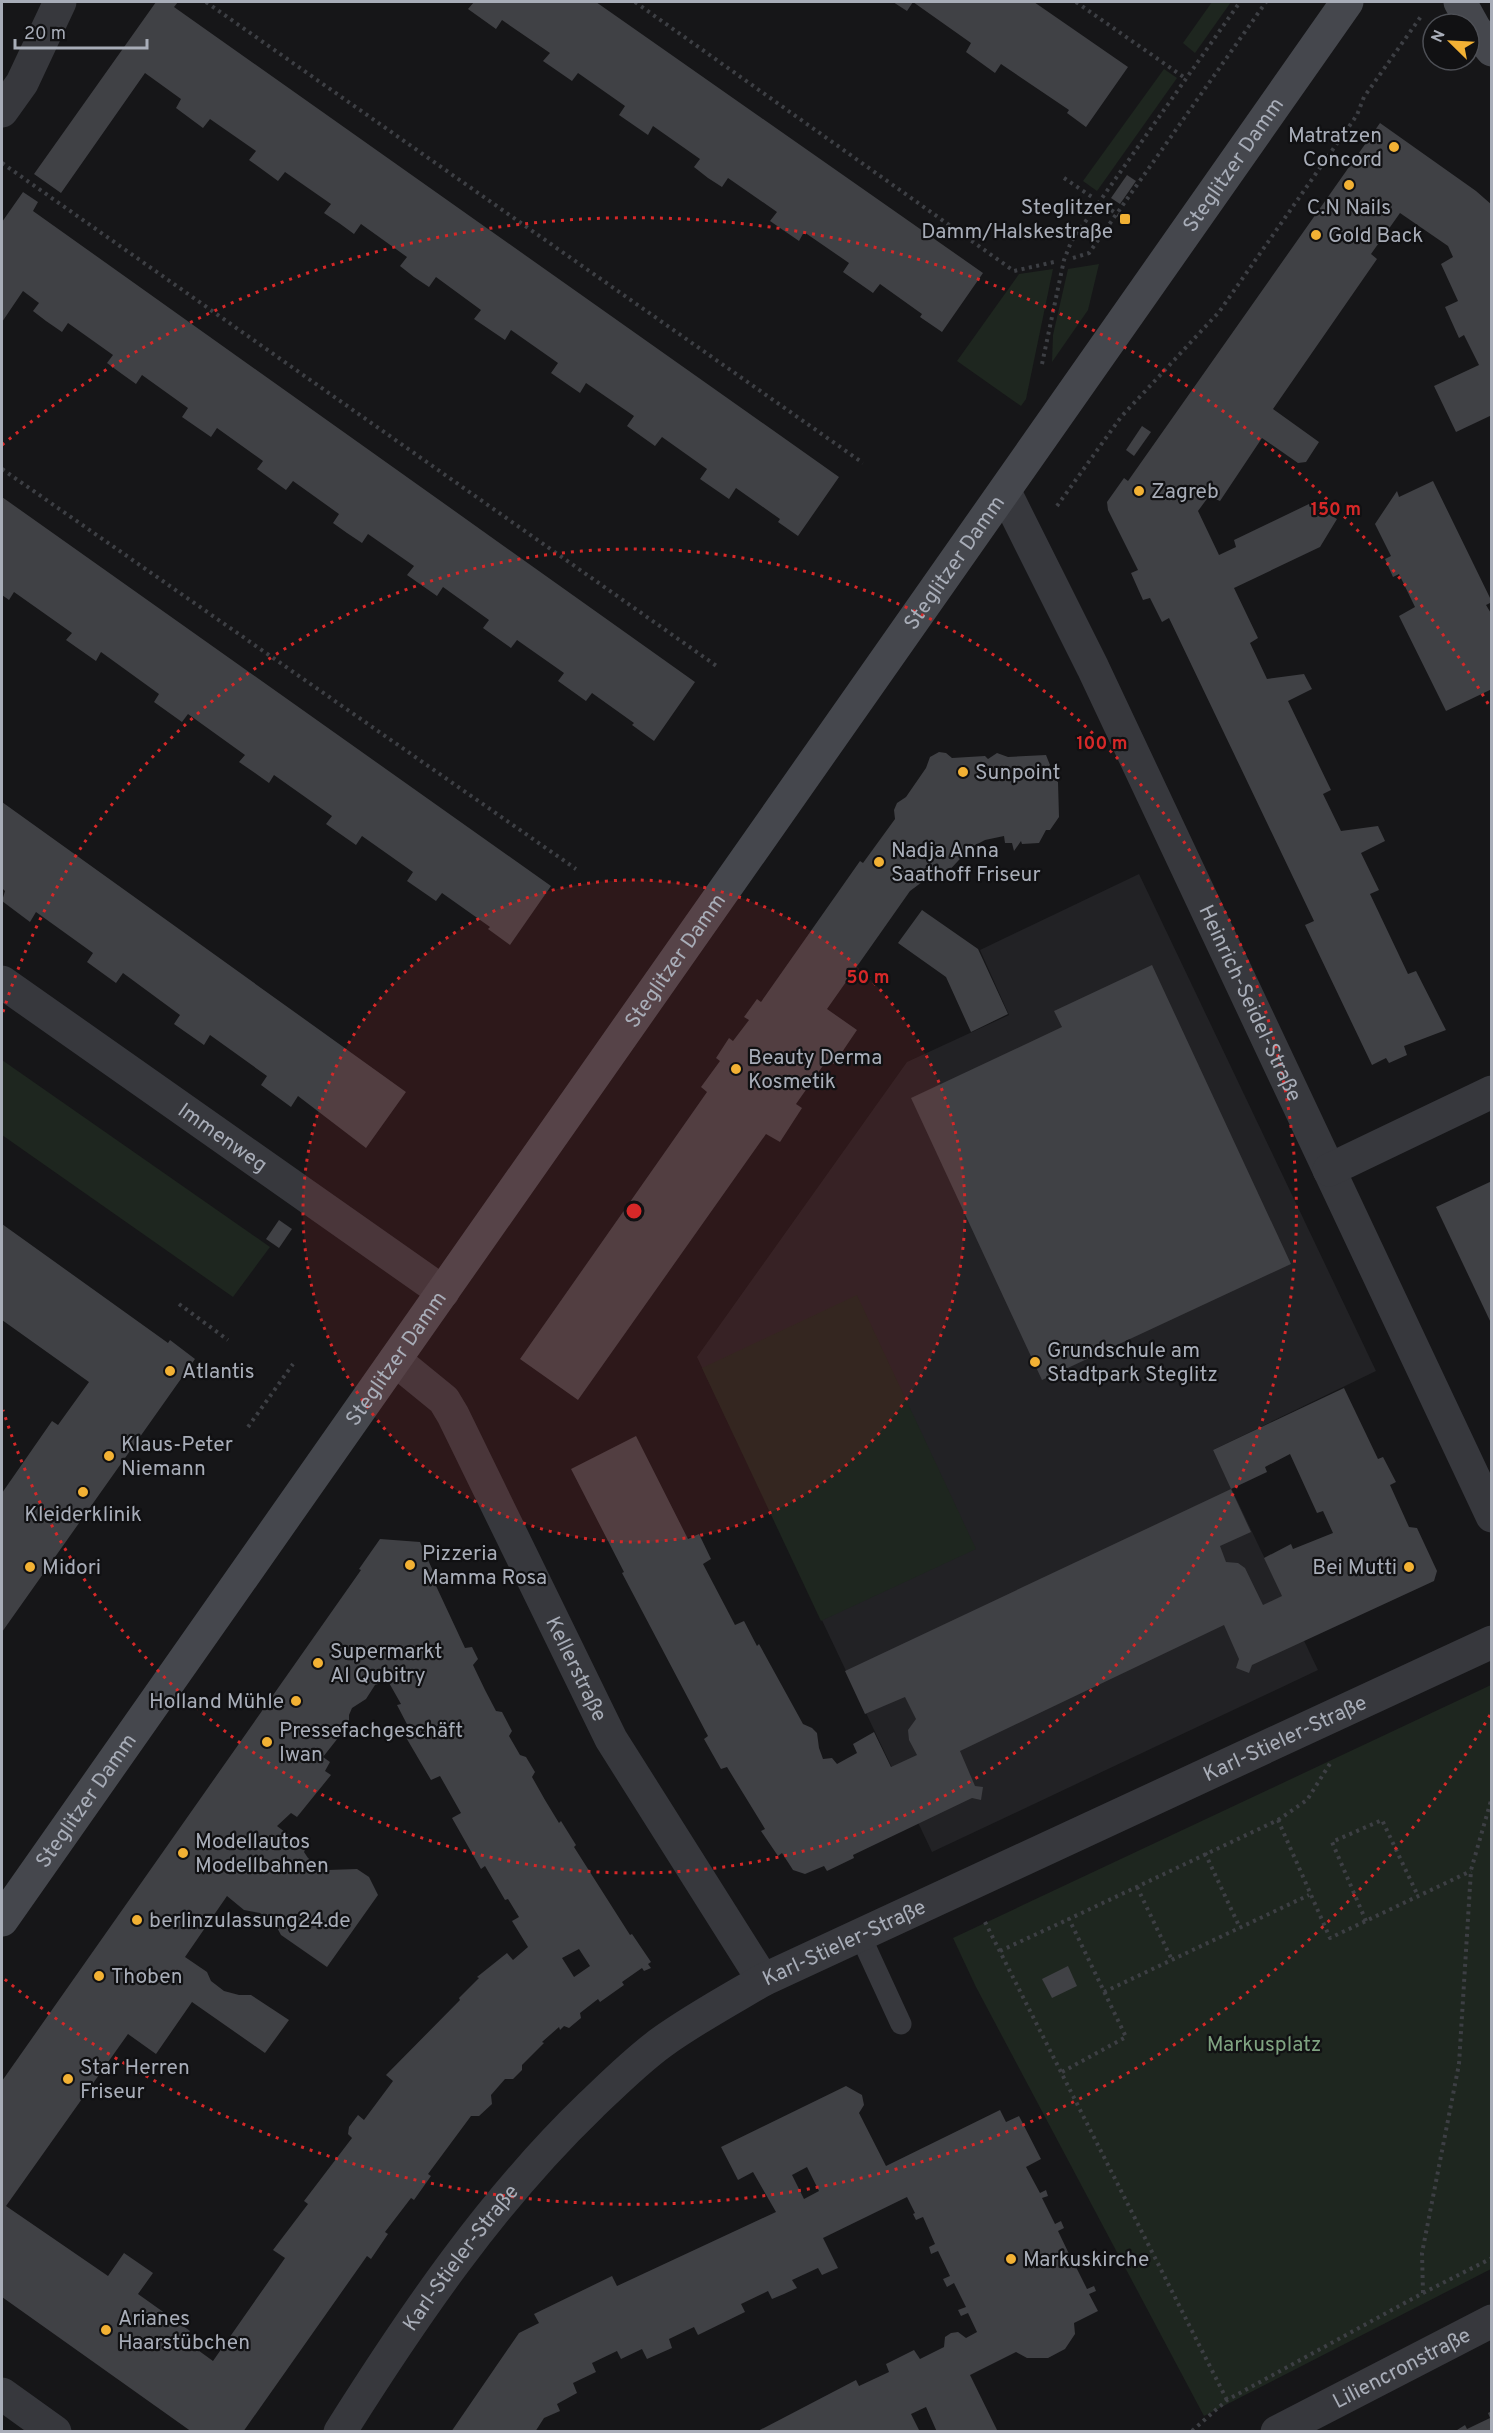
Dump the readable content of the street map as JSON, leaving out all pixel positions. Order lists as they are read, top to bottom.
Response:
{
  "streets": {
    "main road": ["Steglitzer Damm"],
    "street": [
      "Heinrich-Seidel-Straße",
      "Immenweg",
      "Kellerstraße",
      "Karl-Stieler-Straße",
      "Liliencronstraße"
    ]
  },
  "crossings": [
    ["Steglitzer Damm", "Heinrich-Seidel-Straße"],
    ["Steglitzer Damm", "Immenweg"],
    ["Steglitzer Damm", "Kellerstraße"],
    ["Kellerstraße", "Karl-Stieler-Straße"]
  ],
  "parks": ["Markusplatz"],
  "places": {
    "other": [
      "Matratzen Concord",
      "C.N Nails",
      "Gold Back",
      "Zagreb",
      "Sunpoint",
      "Nadja Anna Saathoff Friseur",
      "Beauty Derma Kosmetik",
      "Grundschule am Stadtpark Steglitz",
      "Atlantis",
      "Klaus-Peter Niemann",
      "Kleiderklinik",
      "Pizzeria Mamma Rosa",
      "Midori",
      "Bei Mutti",
      "Supermarkt Al Qubitry",
      "Holland Mühle",
      "Pressefachgeschäft Iwan",
      "Modellautos Modellbahnen",
      "berlinzulassung24.de",
      "Thoben",
      "Star Herren Friseur",
      "Markuskirche",
      "Arianes Haarstübchen"
    ],
    "transit": ["Steglitzer Damm/Halskestraße"]
  },
  "scale_bar": "20 m",
  "north": "top left",
  "rings": ["150 m", "100 m", "50 m"]
}
